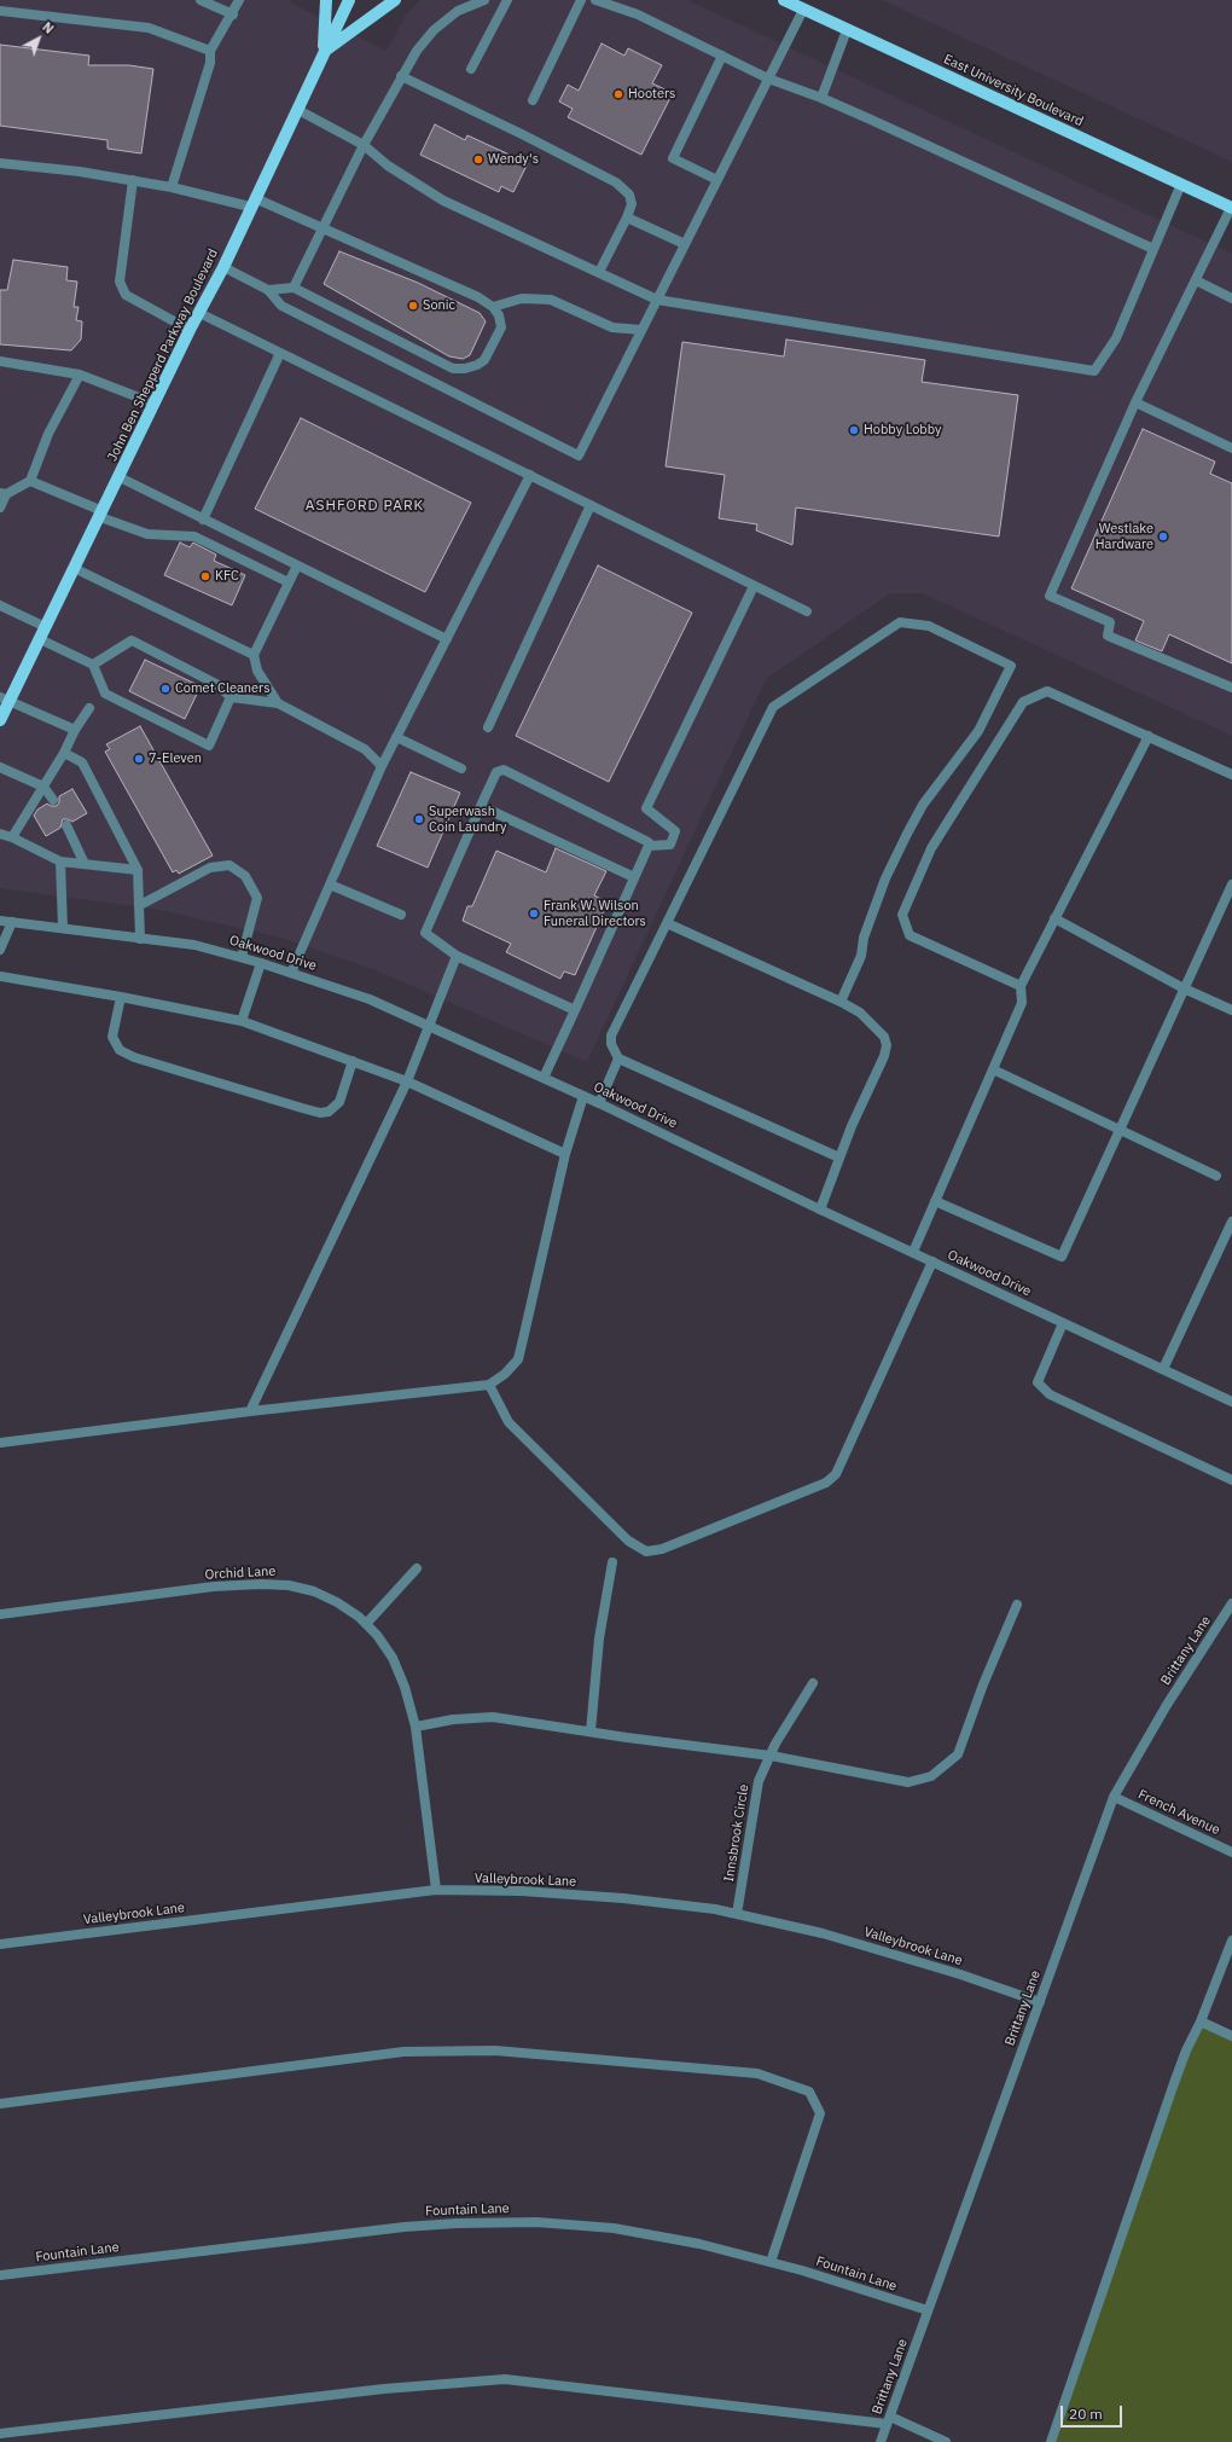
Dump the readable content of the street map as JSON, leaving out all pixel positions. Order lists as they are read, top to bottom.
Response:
{
  "streets": {
    "main road": ["East University Boulevard", "John Ben Shepperd Parkway Boulevard"],
    "street": [
      "Oakwood Drive",
      "Orchid Lane",
      "Brittany Lane",
      "French Avenue",
      "Innsbrook Circle",
      "Valleybrook Lane",
      "Fountain Lane"
    ]
  },
  "crossings": [
    ["Orchid Lane", "Valleybrook Lane"],
    ["Brittany Lane", "French Avenue"],
    ["Brittany Lane", "Valleybrook Lane"],
    ["Brittany Lane", "Fountain Lane"],
    ["Innsbrook Circle", "Valleybrook Lane"]
  ],
  "districts": ["ASHFORD PARK"],
  "places": [
    "Hooters",
    "Wendy's",
    "Sonic",
    "Hobby Lobby",
    "Westlake Hardware",
    "KFC",
    "Comet Cleaners",
    "7-Eleven",
    "Superwash Coin Laundry",
    "Frank W. Wilson Funeral Directors"
  ],
  "scale_bar": "20 m",
  "north": "top right"
}
